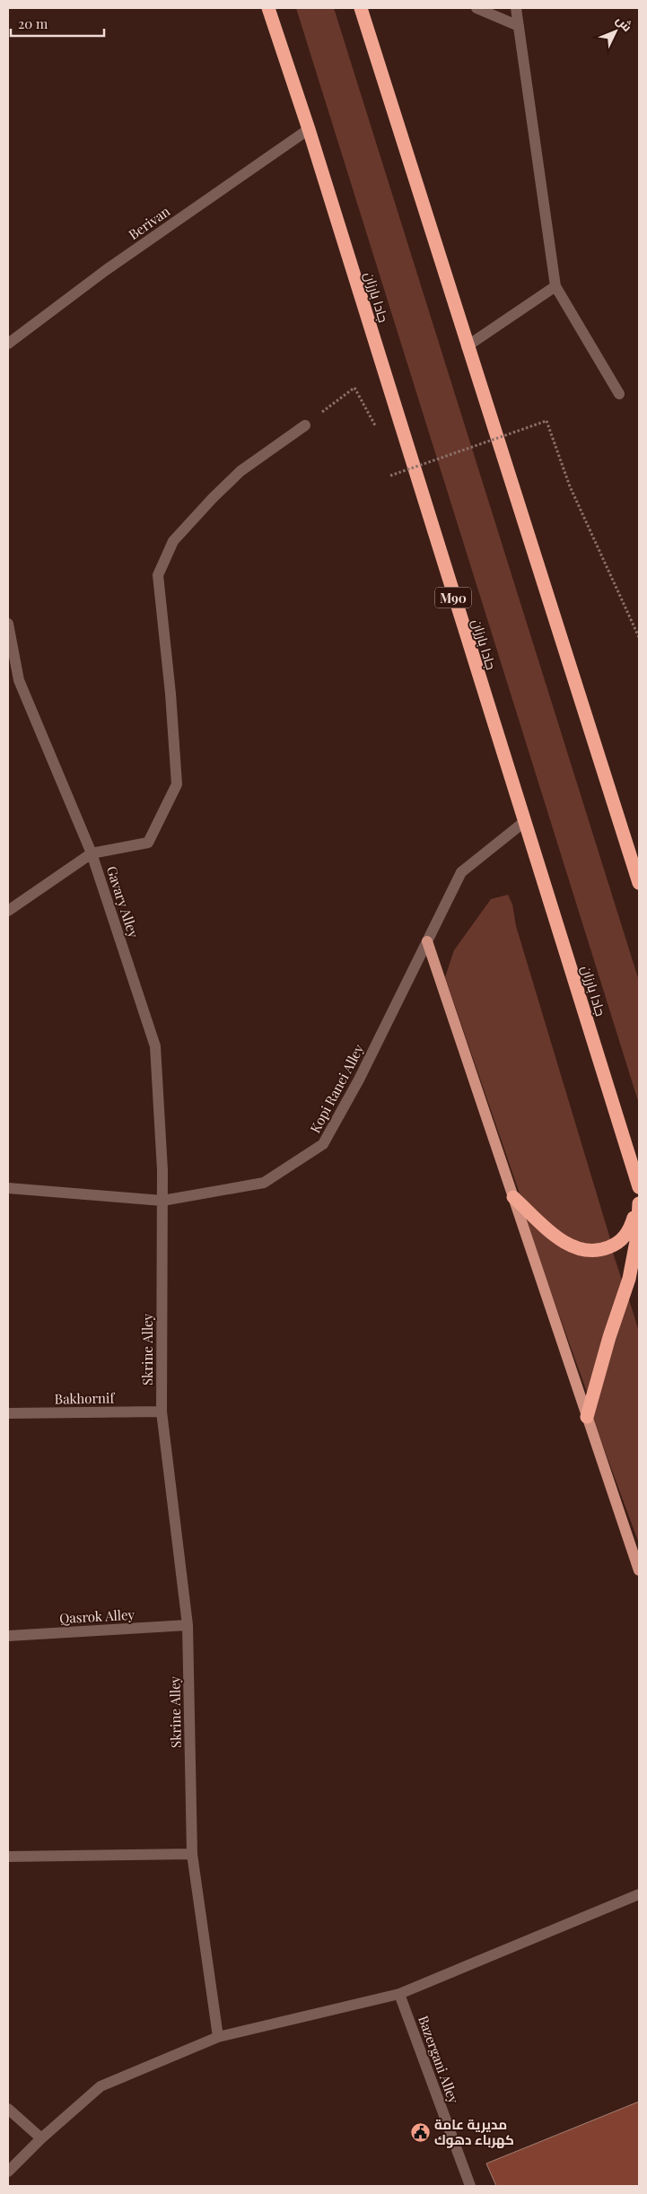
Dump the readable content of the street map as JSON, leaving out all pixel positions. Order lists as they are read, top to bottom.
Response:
{
  "streets": {
    "highway": ["جادا بارزان", "M90"],
    "street": [
      "Berivan",
      "Gavary Alley",
      "Kopi Ranei Alley",
      "Skrine Alley",
      "Bakhornif",
      "Qasrok Alley",
      "Bazergani Alley"
    ]
  },
  "crossings": [
    ["Berivan", "جادا بارزان"],
    ["جادا بارزان", "Kopi Ranei Alley"],
    ["Gavary Alley", "Kopi Ranei Alley"],
    ["Gavary Alley", "Skrine Alley"],
    ["Kopi Ranei Alley", "Skrine Alley"],
    ["Skrine Alley", "Bakhornif"],
    ["Skrine Alley", "Qasrok Alley"]
  ],
  "places": {
    "public building": ["مديرية عامة كهرباء دهوك"]
  },
  "scale_bar": "20 m",
  "north": "top right"
}
